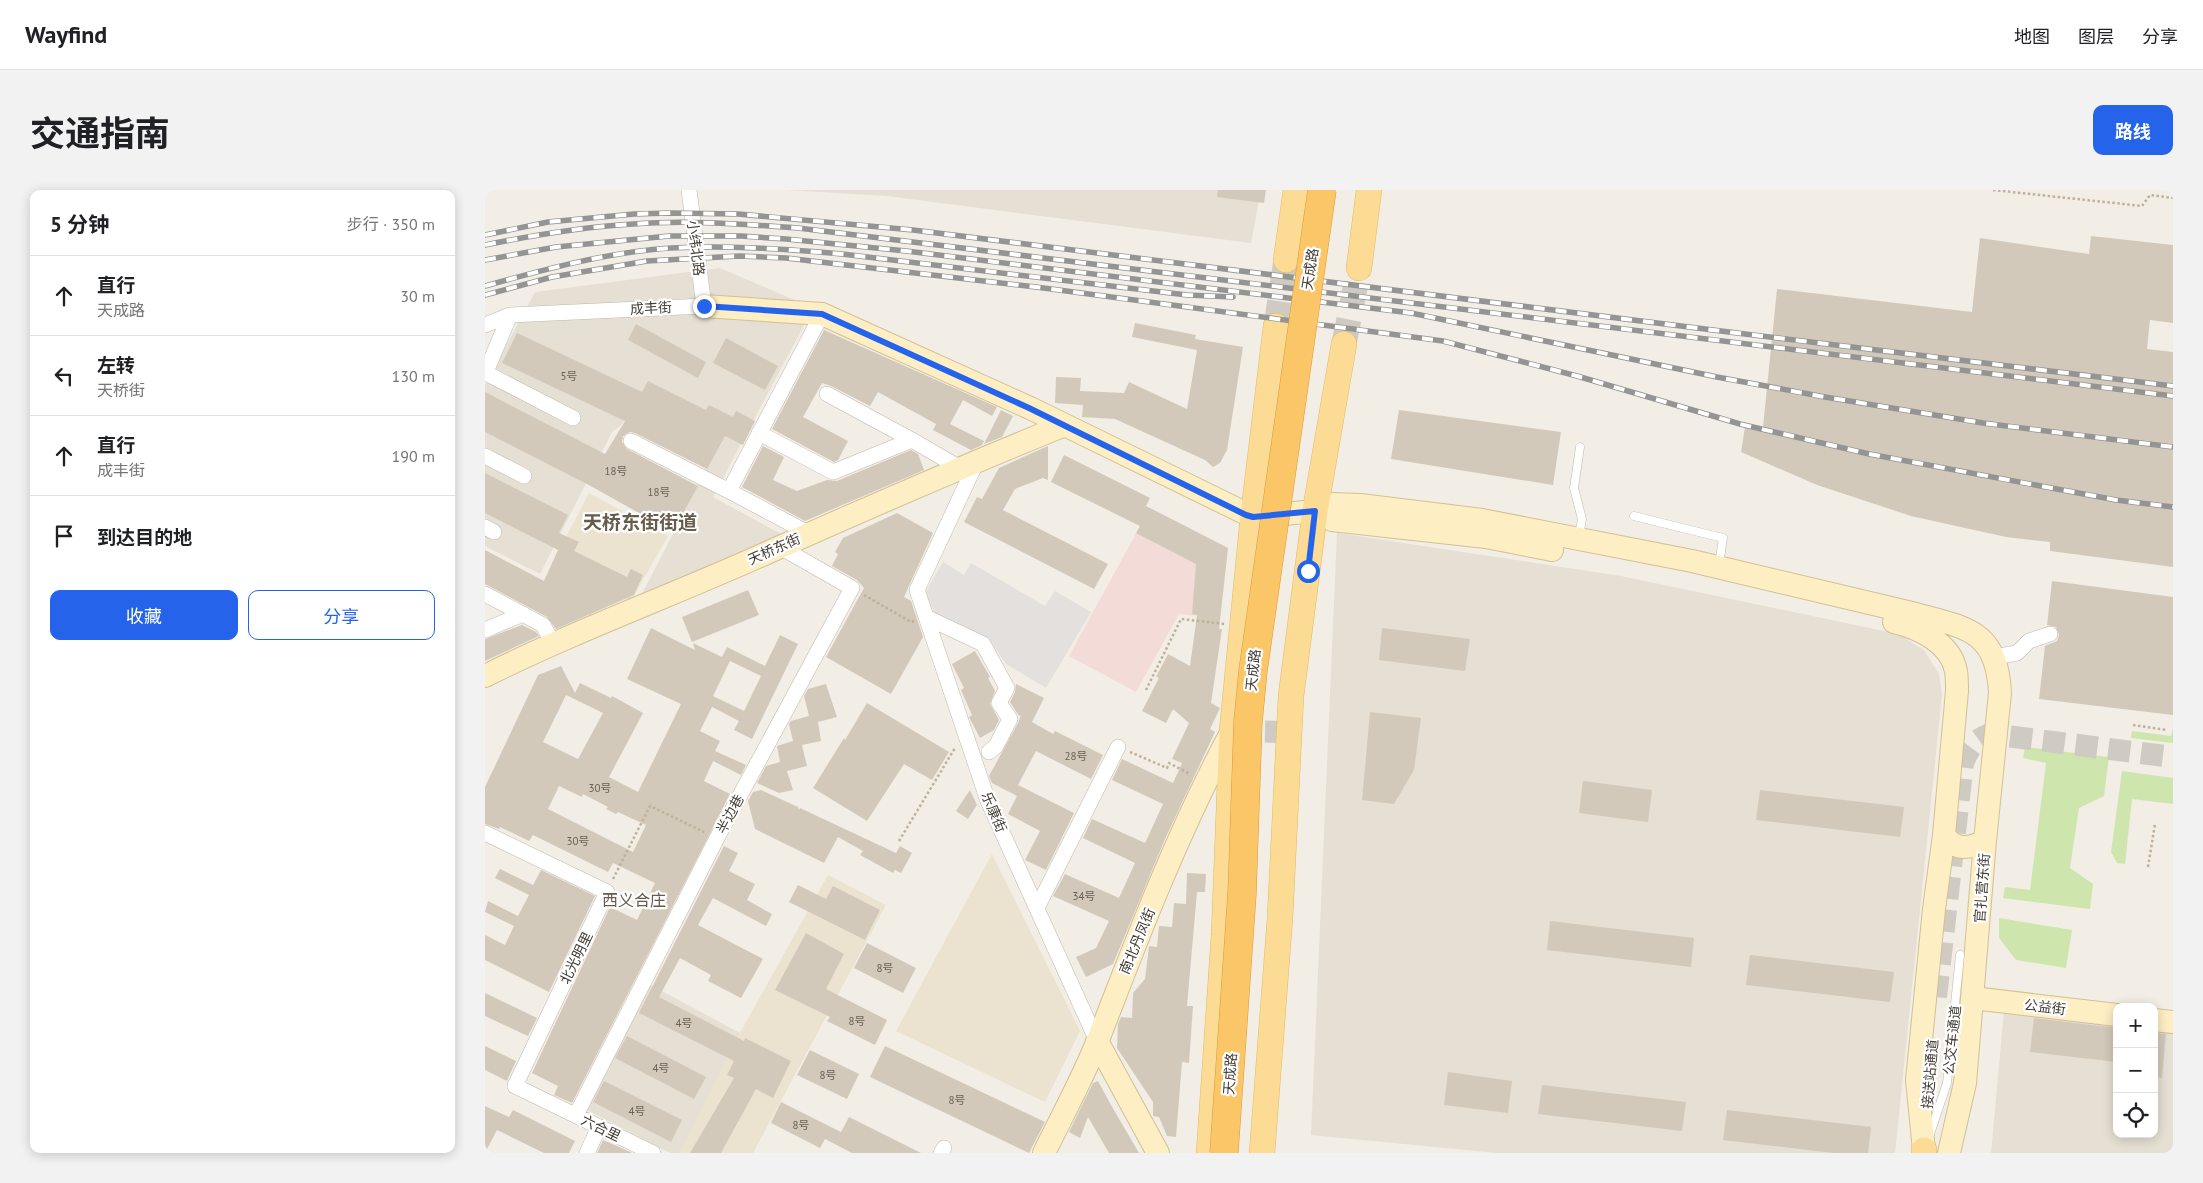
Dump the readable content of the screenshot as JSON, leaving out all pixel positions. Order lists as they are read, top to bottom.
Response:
{
  "streets": {
    "highway": ["天成路"],
    "main road": [
      "成丰街",
      "天桥东街",
      "乐康街",
      "官扎营东街",
      "南北丹凤街",
      "公益街",
      "接送站通道"
    ],
    "street": [
      "小纬北路",
      "半边巷",
      "北光明里",
      "六合里"
    ],
    "lane": ["公交车通道"]
  },
  "crossings": [
    ["小纬北路", "成丰街"],
    ["天成路", "成丰街"],
    ["天成路", "南北丹凤街"],
    ["成丰街", "天桥东街"],
    ["天桥东街", "乐康街"],
    ["乐康街", "南北丹凤街"],
    ["半边巷", "北光明里"],
    ["半边巷", "六合里"],
    ["官扎营东街", "公益街"],
    ["北光明里", "六合里"],
    ["公交车通道", "接送站通道"]
  ],
  "districts": ["天桥东街街道", "西义合庄"],
  "house_numbers": [
    "5号",
    "18号",
    "18号",
    "28号",
    "30号",
    "30号",
    "34号",
    "8号",
    "8号",
    "4号",
    "4号",
    "8号",
    "8号",
    "4号",
    "8号"
  ],
  "page": {
    "header": "Wayfind",
    "nav": ["地图", "图层", "分享"],
    "title": "交通指南",
    "buttons": [
      "路线",
      ["收藏", "分享"]
    ],
    "heading": ["5 分钟", "步行 · 350 m"],
    "list": [
      ["直行", "天成路", "30 m"],
      ["左转", "天桥街", "130 m"],
      ["直行", "成丰街", "190 m"],
      "到达目的地"
    ],
    "map_buttons": ["+", "−"]
  }
}
